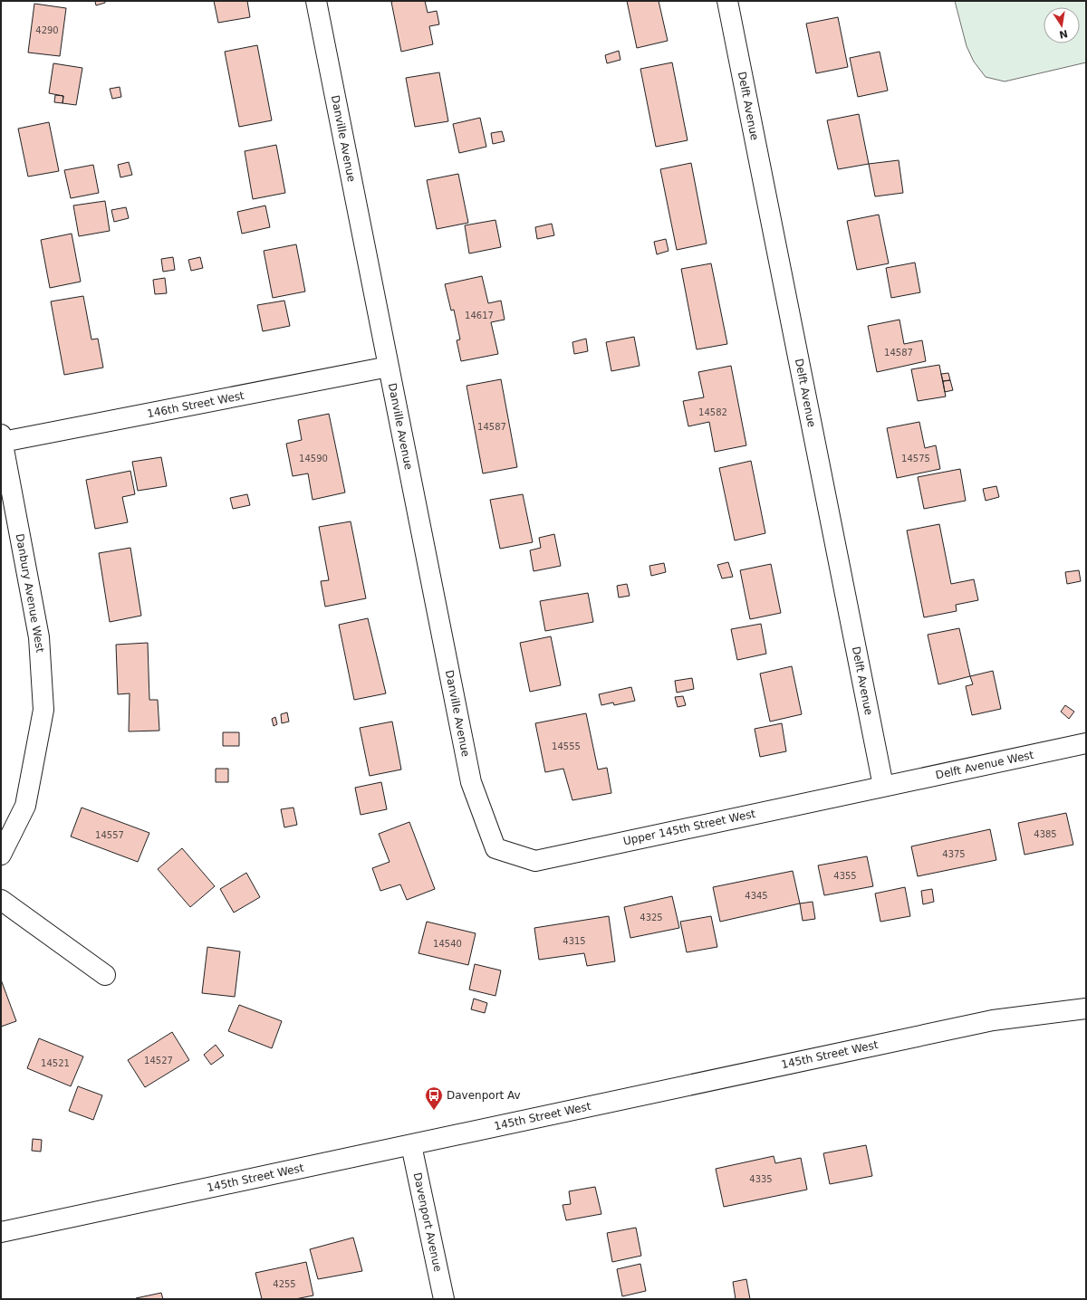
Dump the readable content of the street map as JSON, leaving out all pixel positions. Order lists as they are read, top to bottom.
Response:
{
  "streets": {
    "street": [
      "Delft Avenue",
      "Danville Avenue",
      "146th Street West",
      "Danbury Avenue West",
      "Delft Avenue West",
      "Upper 145th Street West",
      "145th Street West",
      "Davenport Avenue"
    ]
  },
  "crossings": [
    ["Delft Avenue", "Delft Avenue West"],
    ["Delft Avenue", "Upper 145th Street West"],
    ["Danville Avenue", "146th Street West"],
    ["Danville Avenue", "Upper 145th Street West"],
    ["146th Street West", "Danbury Avenue West"],
    ["Delft Avenue West", "Upper 145th Street West"],
    ["145th Street West", "Davenport Avenue"]
  ],
  "places": {
    "bus stop": ["Davenport Av"]
  },
  "house_numbers": [
    "4290",
    "14617",
    "14587",
    "14582",
    "14587",
    "14590",
    "14575",
    "14555",
    "4385",
    "14557",
    "4375",
    "4355",
    "4345",
    "4325",
    "4315",
    "14540",
    "14527",
    "14521",
    "4335",
    "4255"
  ],
  "north": "bottom"
}
